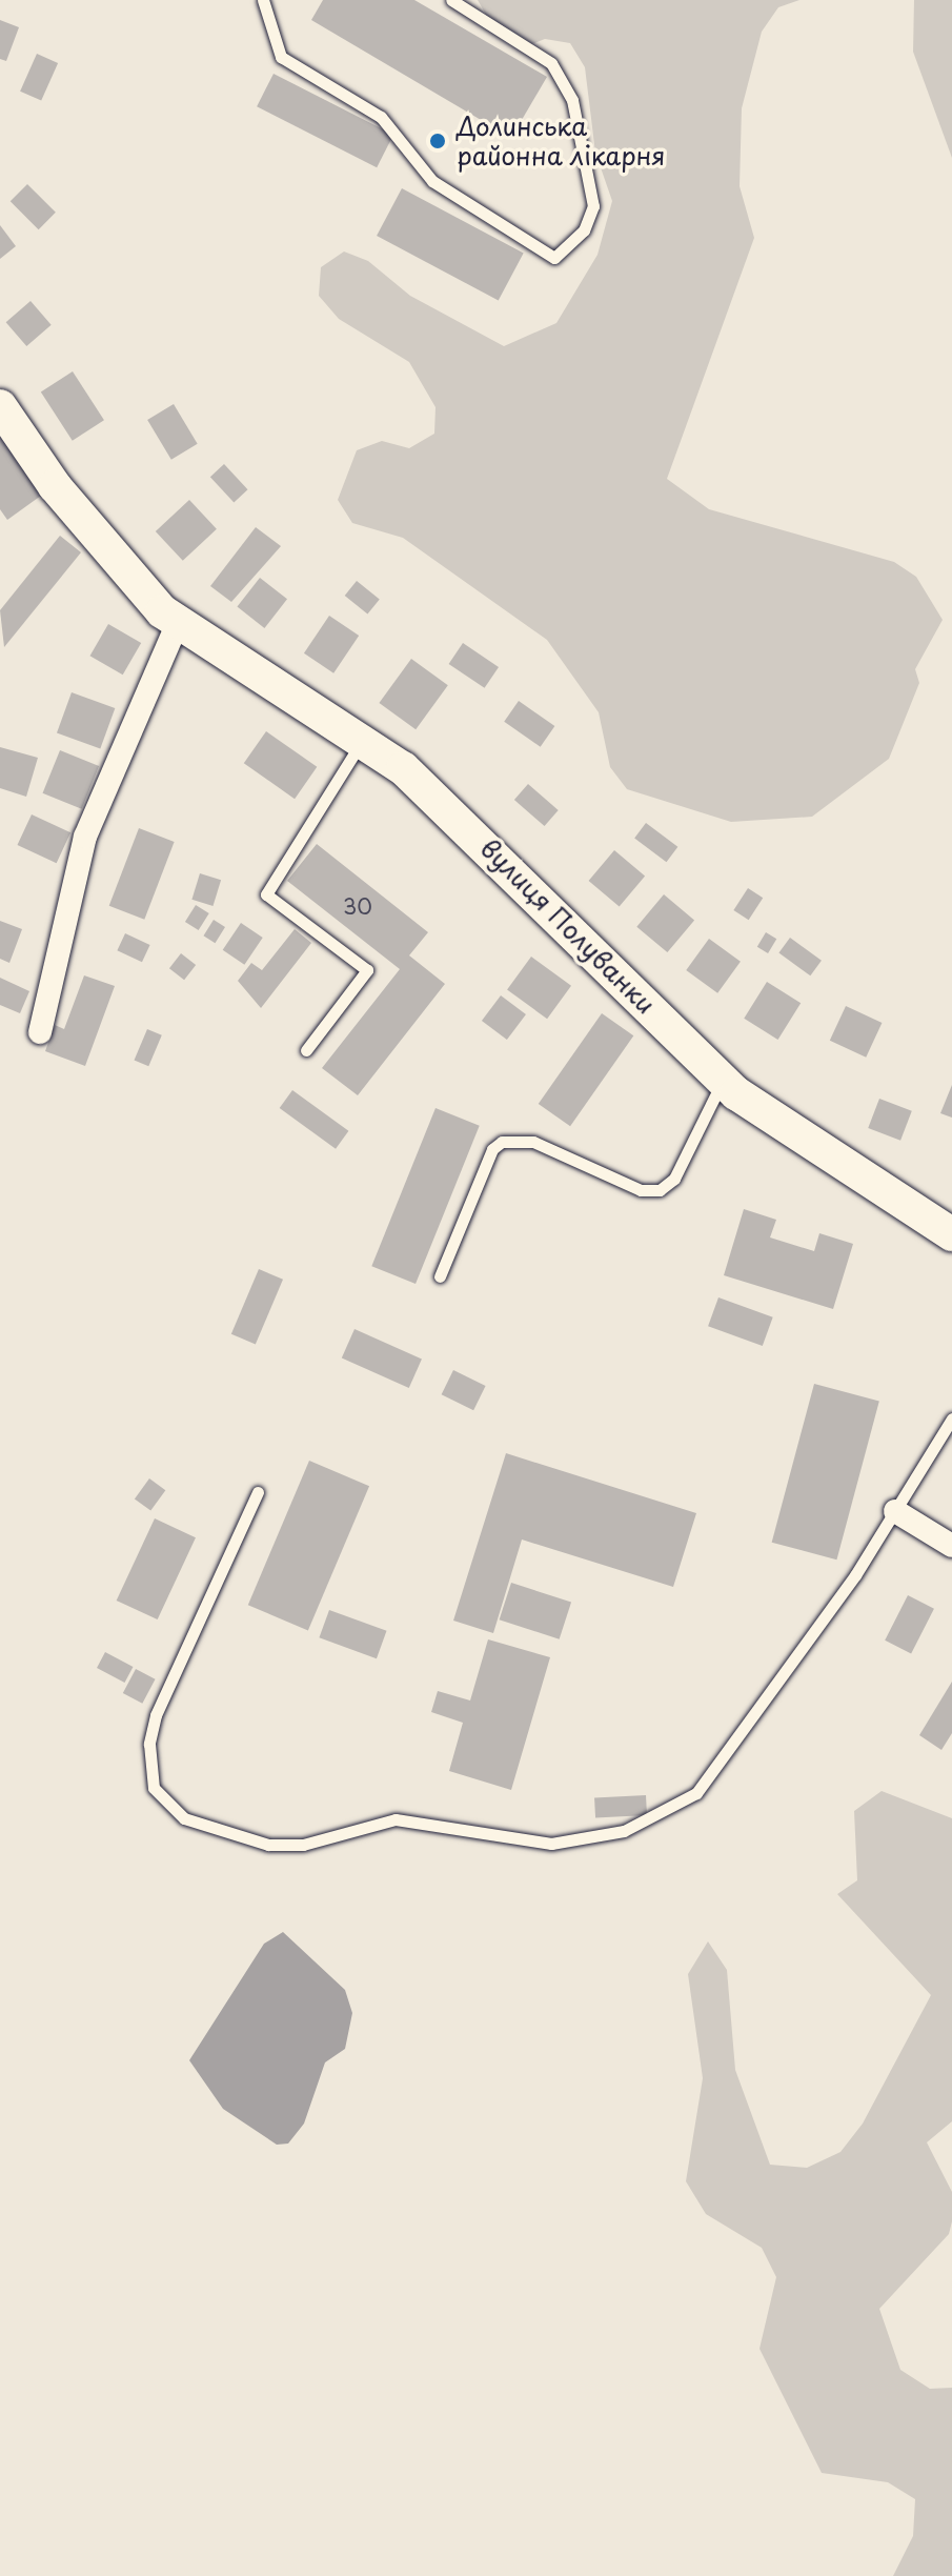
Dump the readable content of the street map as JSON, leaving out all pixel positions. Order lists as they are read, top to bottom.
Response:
{
  "streets": {
    "street": ["вулиця Полуванки"]
  },
  "places": ["Долинська районна лікарня"],
  "house_numbers": ["30"]
}
